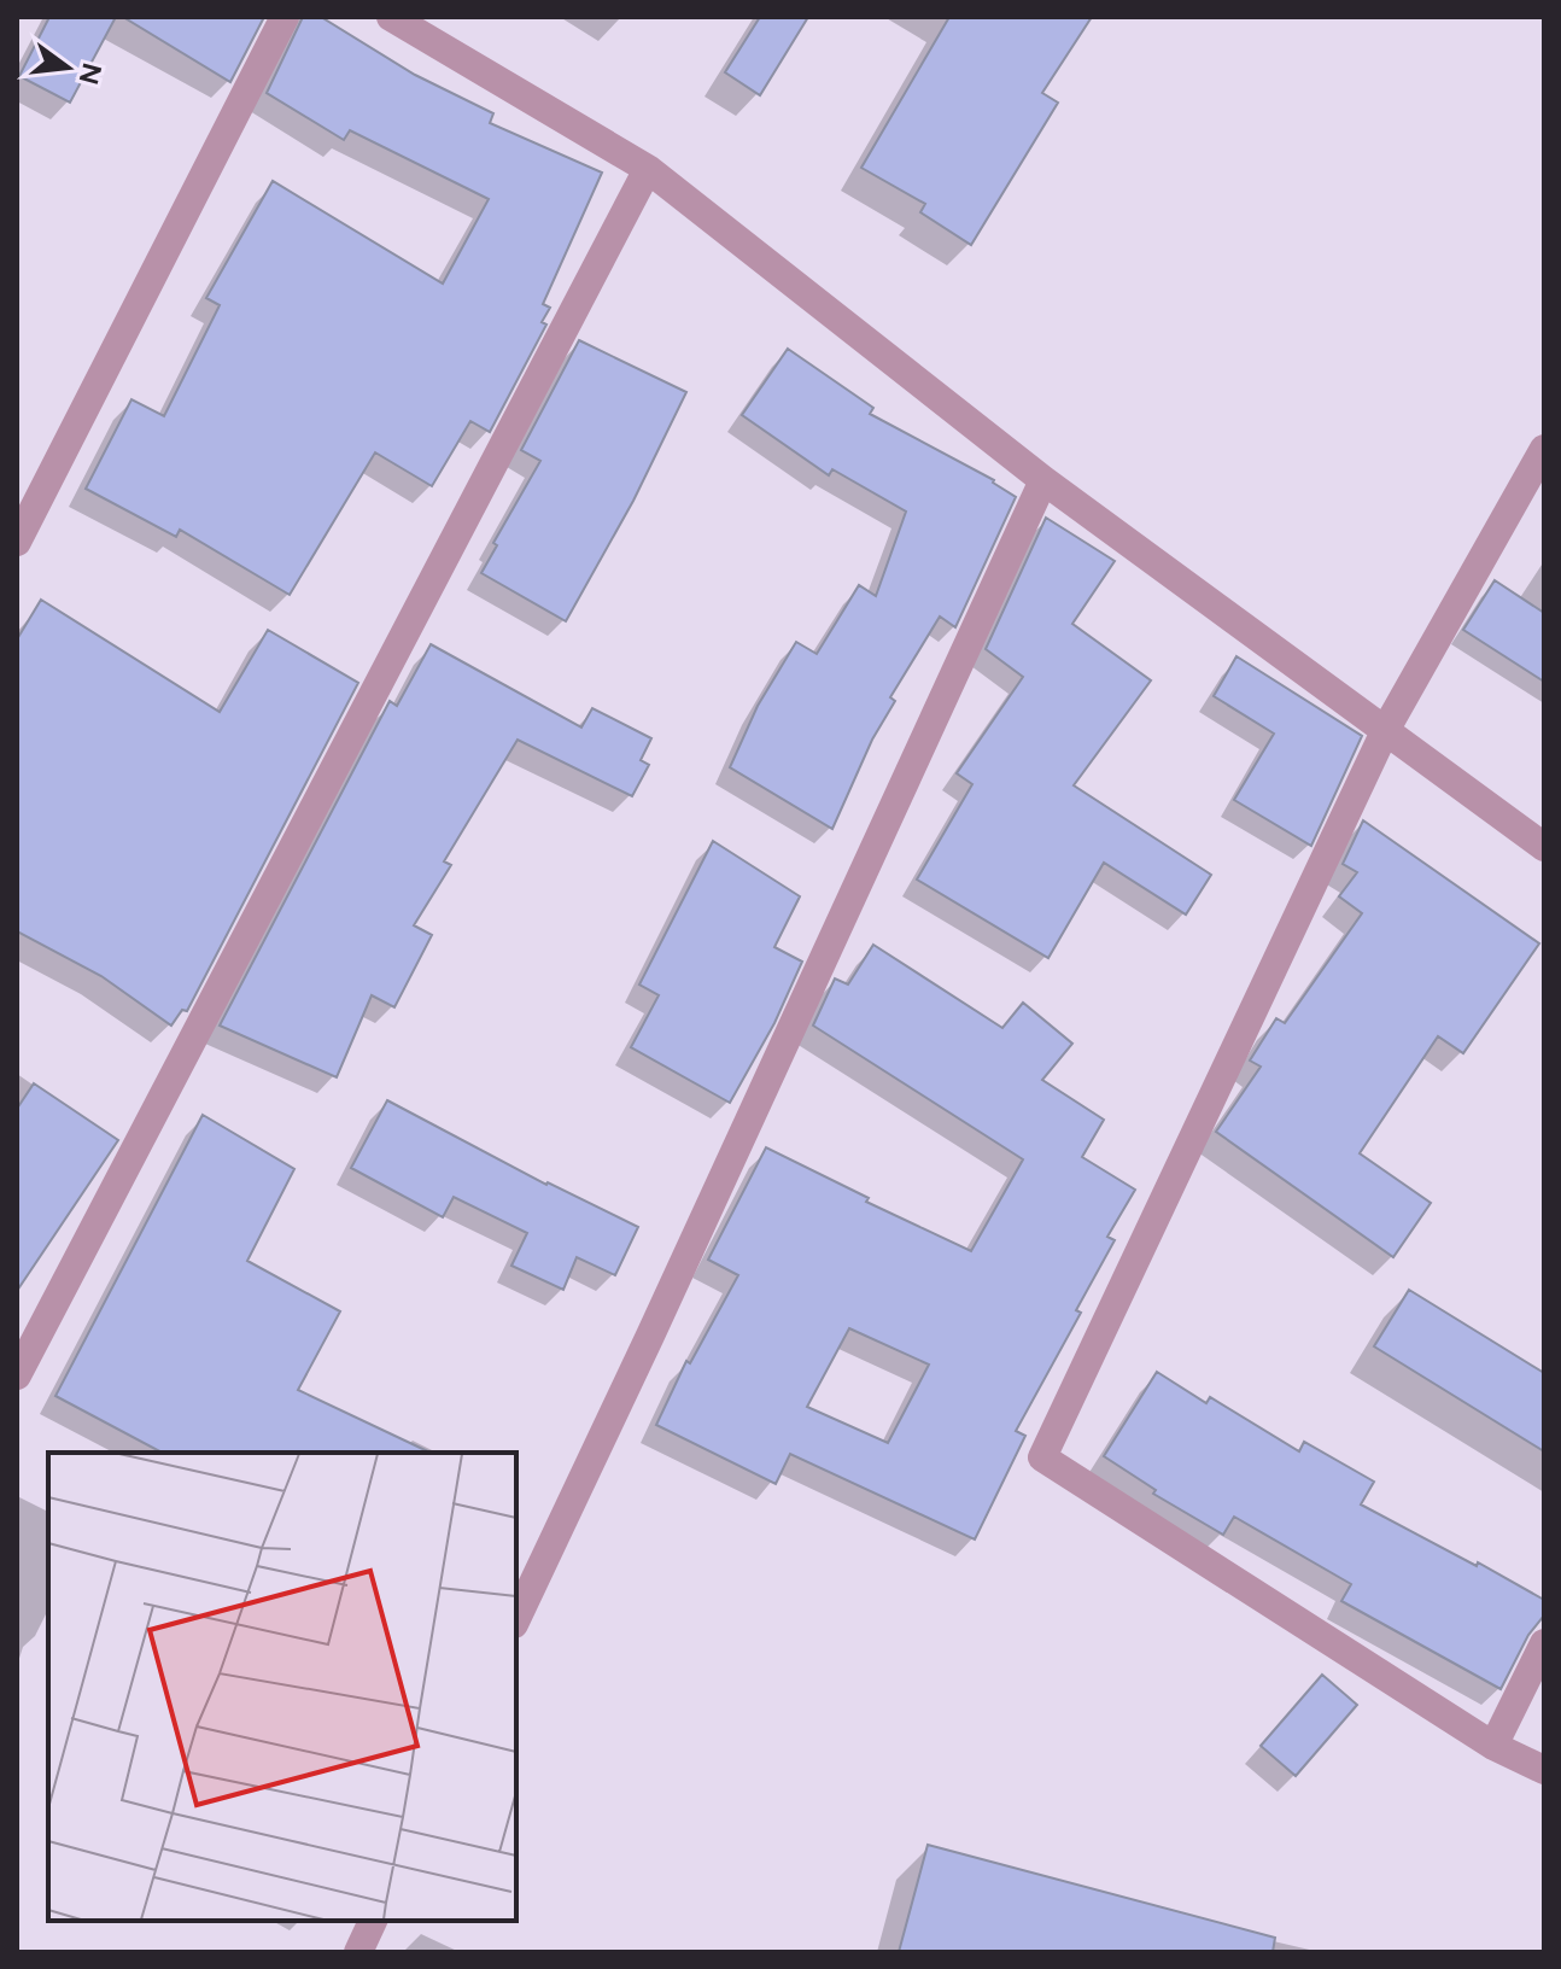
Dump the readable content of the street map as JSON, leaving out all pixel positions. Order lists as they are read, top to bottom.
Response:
{
  "north": "right"
}
